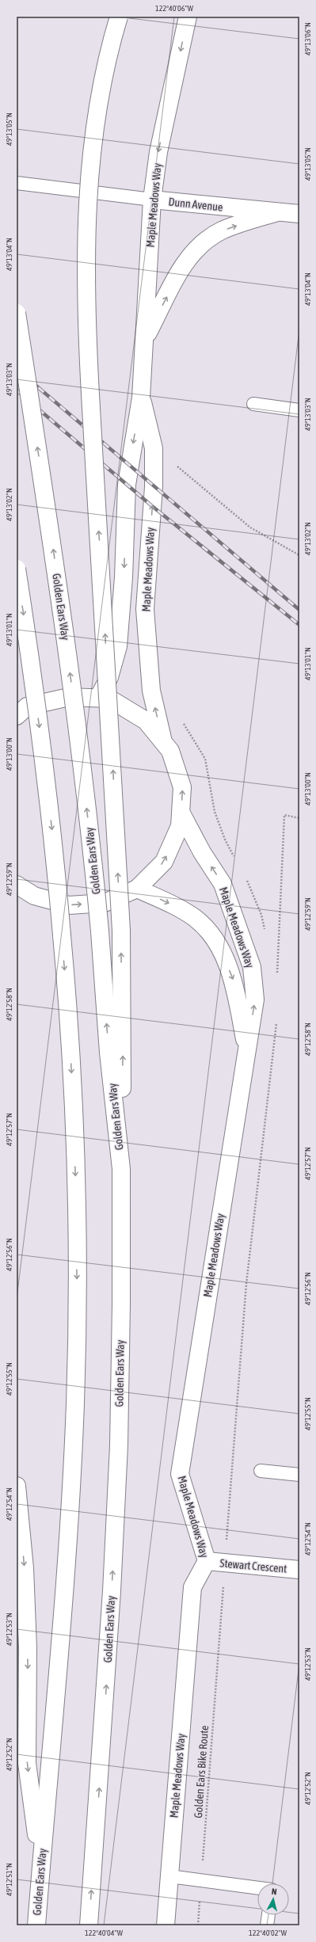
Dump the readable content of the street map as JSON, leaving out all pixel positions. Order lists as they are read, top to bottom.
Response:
{
  "streets": {
    "main road": [
      "Dunn Avenue",
      "Maple Meadows Way",
      "Golden Ears Way",
      "Stewart Crescent"
    ],
    "path": ["Golden Ears Bike Route"]
  },
  "crossings": [
    ["Dunn Avenue", "Maple Meadows Way"],
    ["Maple Meadows Way", "Stewart Crescent"]
  ],
  "north": "top",
  "coordinates": [
    "122°40'06\"W",
    "49°13'06\"N",
    "49°13'05\"N",
    "49°13'04\"N",
    "49°13'03\"N",
    "49°13'02\"N",
    "49°13'01\"N",
    "49°13'00\"N",
    "49°12'59\"N",
    "49°12'58\"N",
    "49°12'57\"N",
    "49°12'56\"N",
    "49°12'55\"N",
    "49°12'54\"N",
    "49°12'53\"N",
    "49°12'52\"N",
    "49°12'51\"N",
    "122°40'04\"W",
    "122°40'02\"W"
  ]
}
